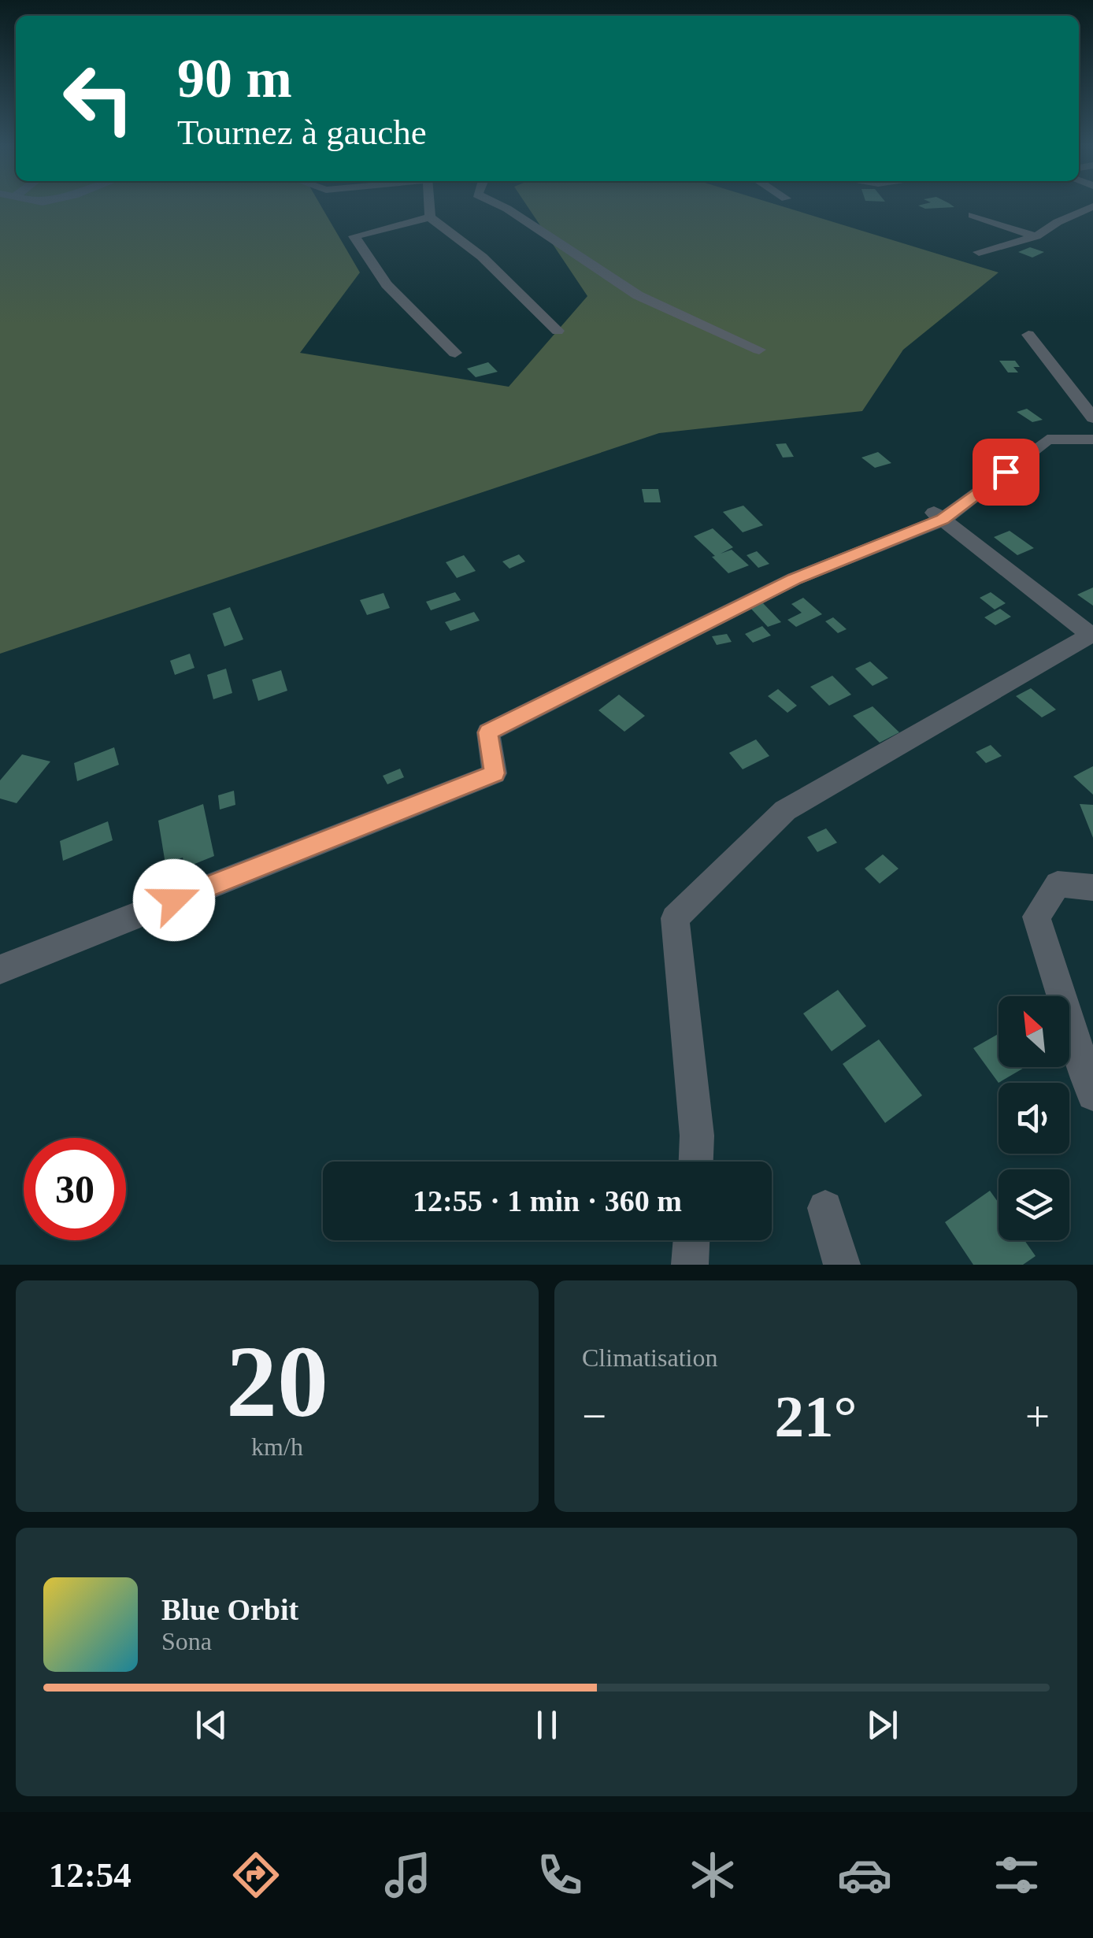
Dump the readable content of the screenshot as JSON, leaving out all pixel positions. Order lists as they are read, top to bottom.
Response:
{
  "north": "top left",
  "page": {
    "turn": ["90 m", "Tournez à gauche"],
    "limit": "30",
    "trip": "12:55 · 1 min · 360 m",
    "tile": [
      ["20", "km/h"],
      "Climatisation"
    ],
    "heat": ["−", "21°", "+"],
    "song": ["Blue Orbit", "Sona"],
    "tabs": "12:54"
  }
}
